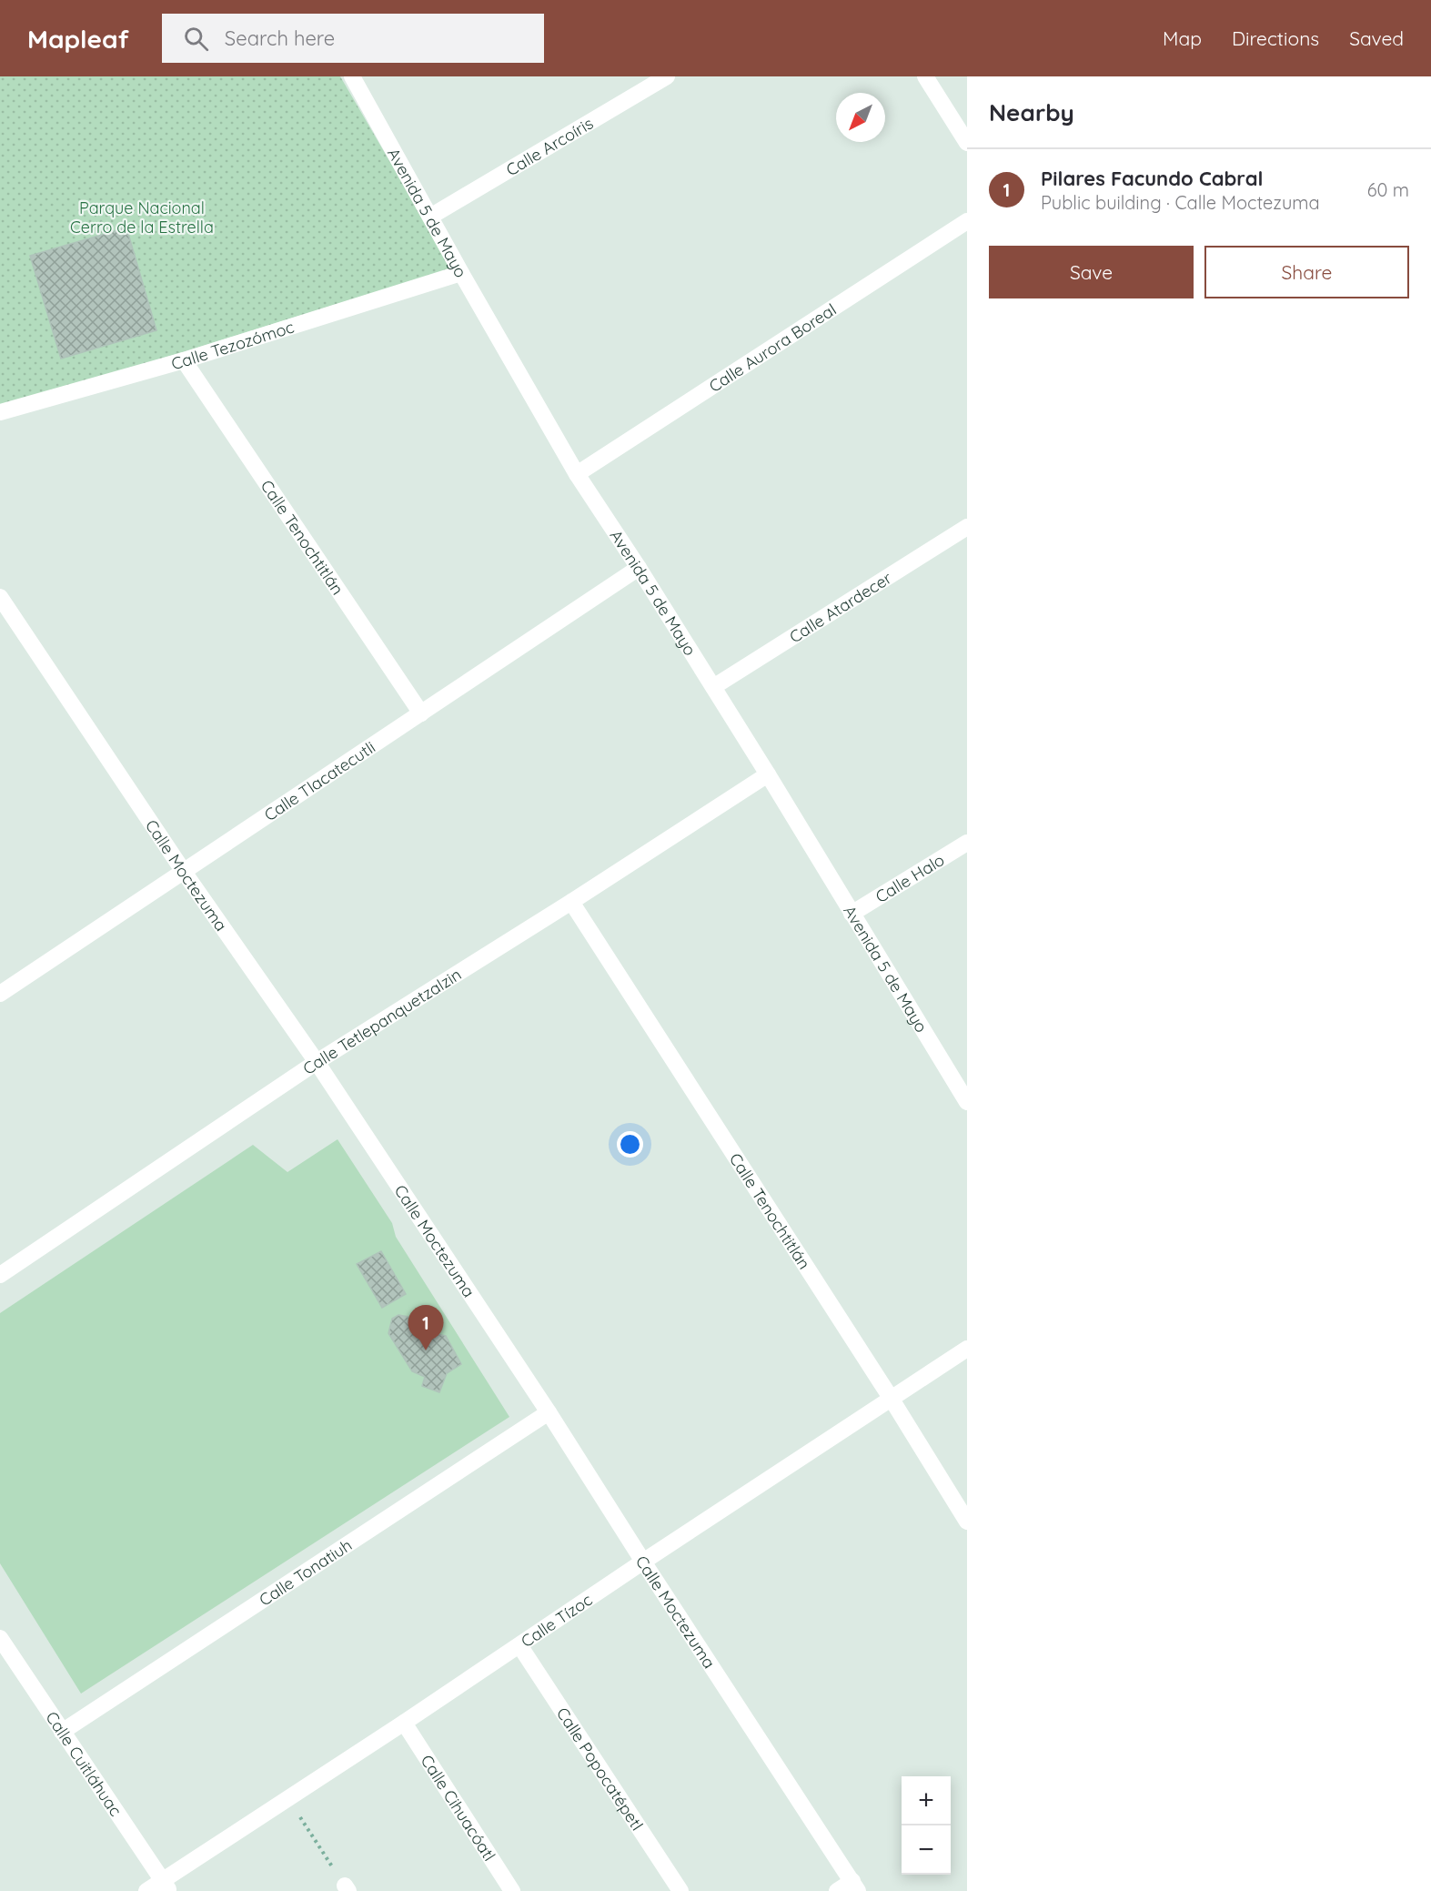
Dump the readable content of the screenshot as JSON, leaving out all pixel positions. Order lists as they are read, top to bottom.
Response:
{
  "streets": {
    "street": [
      "Calle Arcoíris",
      "Avenida 5 de Mayo",
      "Calle Tezozómoc",
      "Calle Aurora Boreal",
      "Calle Tenochtitlán",
      "Calle Atardecer",
      "Calle Tlacatecutli",
      "Calle Moctezuma",
      "Calle Halo",
      "Calle Tetlepanquetzalzin",
      "Calle Tonatiuh",
      "Calle Tízoc",
      "Calle Cuitláhuac",
      "Calle Popocatépetl",
      "Calle Cihuacóatl"
    ]
  },
  "crossings": [
    ["Calle Arcoíris", "Avenida 5 de Mayo"],
    ["Avenida 5 de Mayo", "Calle Tezozómoc"],
    ["Avenida 5 de Mayo", "Calle Aurora Boreal"],
    ["Avenida 5 de Mayo", "Calle Atardecer"],
    ["Avenida 5 de Mayo", "Calle Tlacatecutli"],
    ["Avenida 5 de Mayo", "Calle Halo"],
    ["Avenida 5 de Mayo", "Calle Tetlepanquetzalzin"],
    ["Calle Tezozómoc", "Calle Tenochtitlán"],
    ["Calle Tenochtitlán", "Calle Tlacatecutli"],
    ["Calle Tenochtitlán", "Calle Tetlepanquetzalzin"],
    ["Calle Tenochtitlán", "Calle Tízoc"],
    ["Calle Tlacatecutli", "Calle Moctezuma"],
    ["Calle Moctezuma", "Calle Tetlepanquetzalzin"],
    ["Calle Moctezuma", "Calle Tonatiuh"],
    ["Calle Moctezuma", "Calle Tízoc"],
    ["Calle Tonatiuh", "Calle Cuitláhuac"],
    ["Calle Tízoc", "Calle Cuitláhuac"],
    ["Calle Tízoc", "Calle Popocatépetl"],
    ["Calle Tízoc", "Calle Cihuacóatl"]
  ],
  "parks": ["Parque Nacional Cerro de la Estrella"],
  "north": "bottom left",
  "page": {
    "header": "Mapleaf",
    "search": "Search here",
    "nav": ["Map", "Directions", "Saved"],
    "heading": "Nearby",
    "list": [
      {
        "mark": "1",
        "name": "Pilares Facundo Cabral",
        "note": "Public building · Calle Moctezuma",
        "value": "60 m"
      }
    ],
    "buttons": ["Save", "Share"],
    "pins": "1",
    "map_buttons": ["+", "−"]
  }
}
